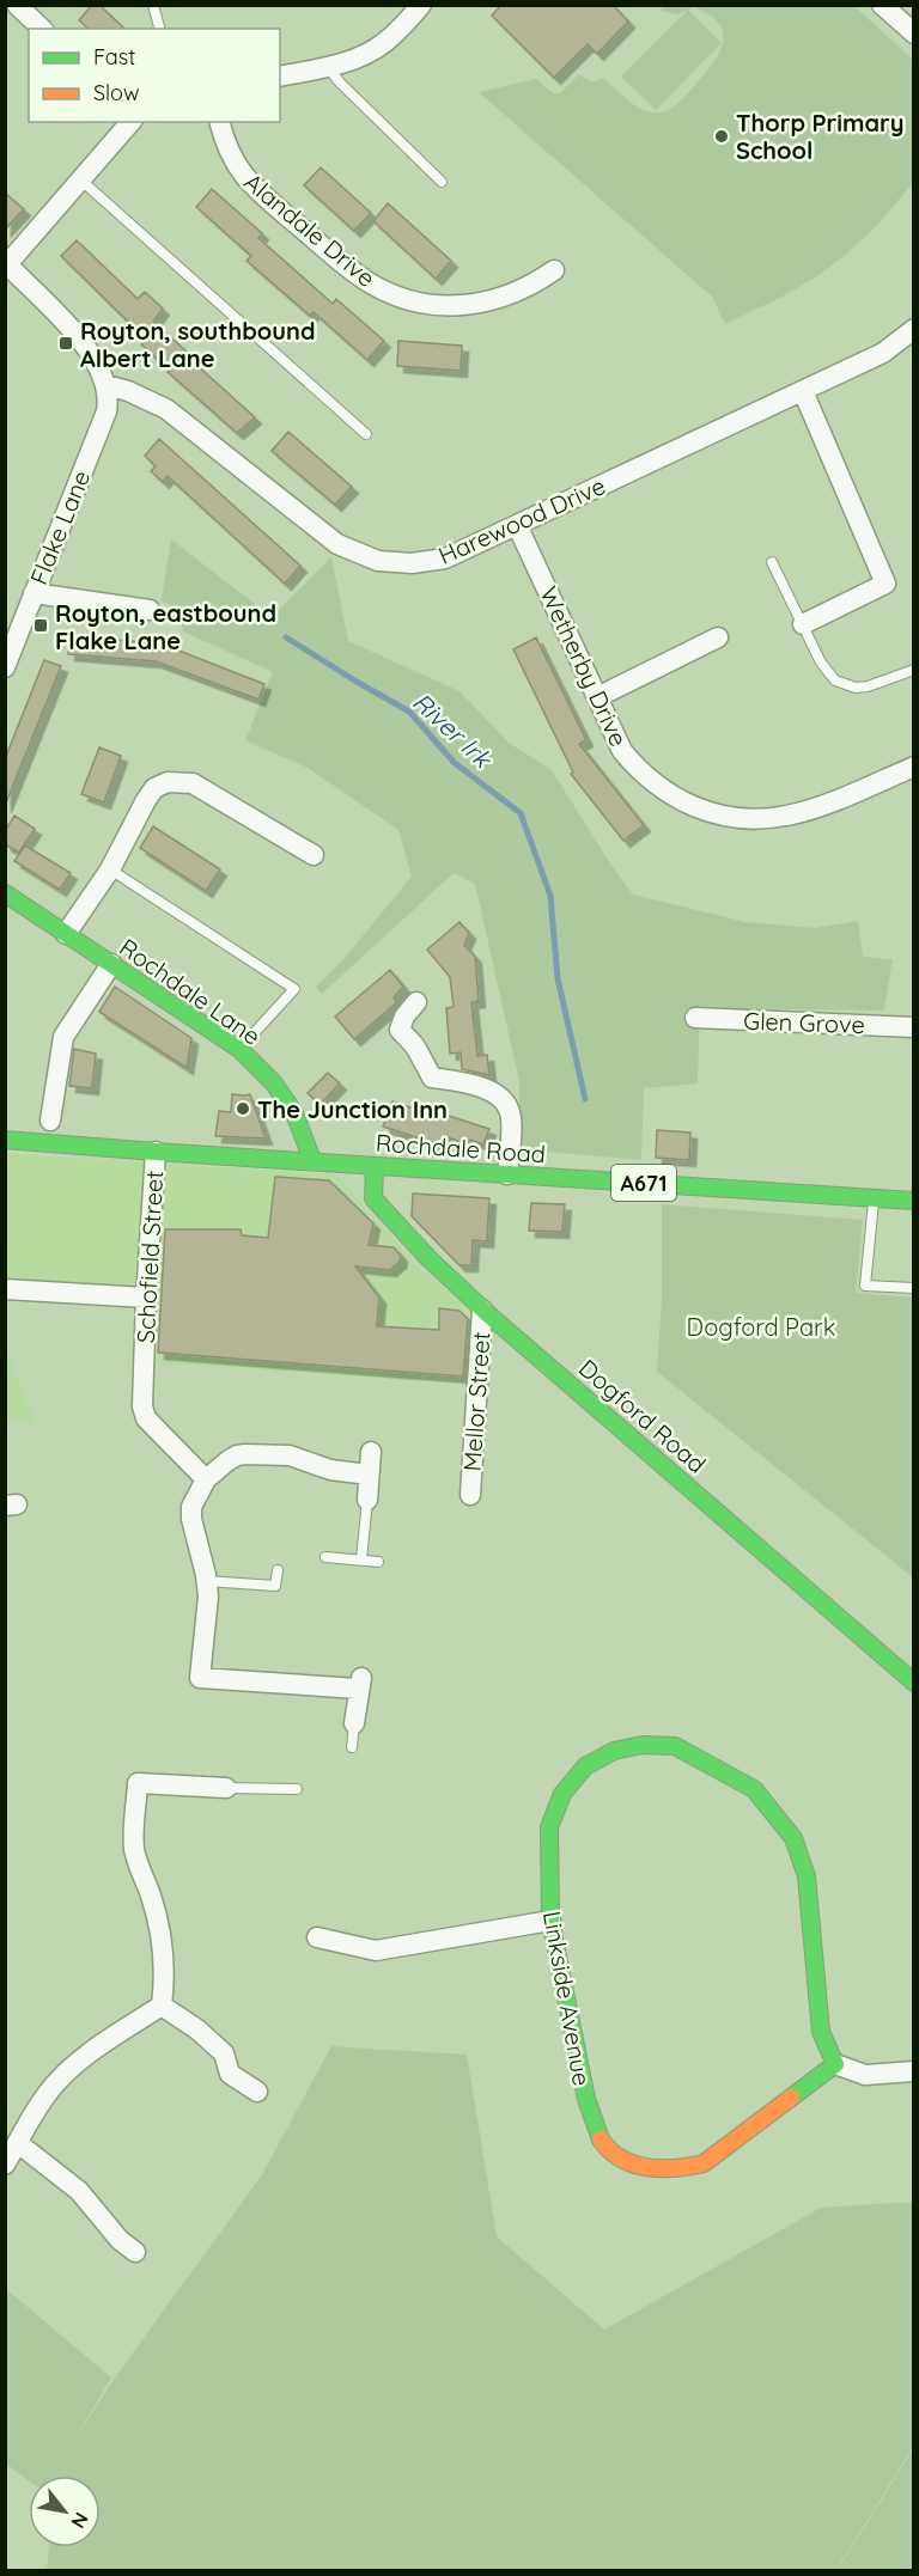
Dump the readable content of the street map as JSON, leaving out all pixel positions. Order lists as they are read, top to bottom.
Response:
{
  "streets": {
    "street": [
      "Alandale Drive",
      "Harewood Drive",
      "Flake Lane",
      "Wetherby Drive",
      "Rochdale Lane",
      "Glen Grove",
      "Rochdale Road",
      "A671",
      "Schofield Street",
      "Mellor Street",
      "Dogford Road",
      "Linkside Avenue"
    ]
  },
  "crossings": [
    ["Harewood Drive", "Flake Lane"],
    ["Harewood Drive", "Wetherby Drive"],
    ["Rochdale Lane", "Rochdale Road"],
    ["Rochdale Road", "Schofield Street"],
    ["Rochdale Road", "Dogford Road"],
    ["Mellor Street", "Dogford Road"]
  ],
  "water": ["River Irk"],
  "parks": ["Dogford Park"],
  "places": {
    "other": ["Thorp Primary School", "The Junction Inn"],
    "transit": ["Royton, southbound Albert Lane", "Royton, eastbound Flake Lane"]
  },
  "legend": ["Fast", "Slow"],
  "north": "bottom right"
}
